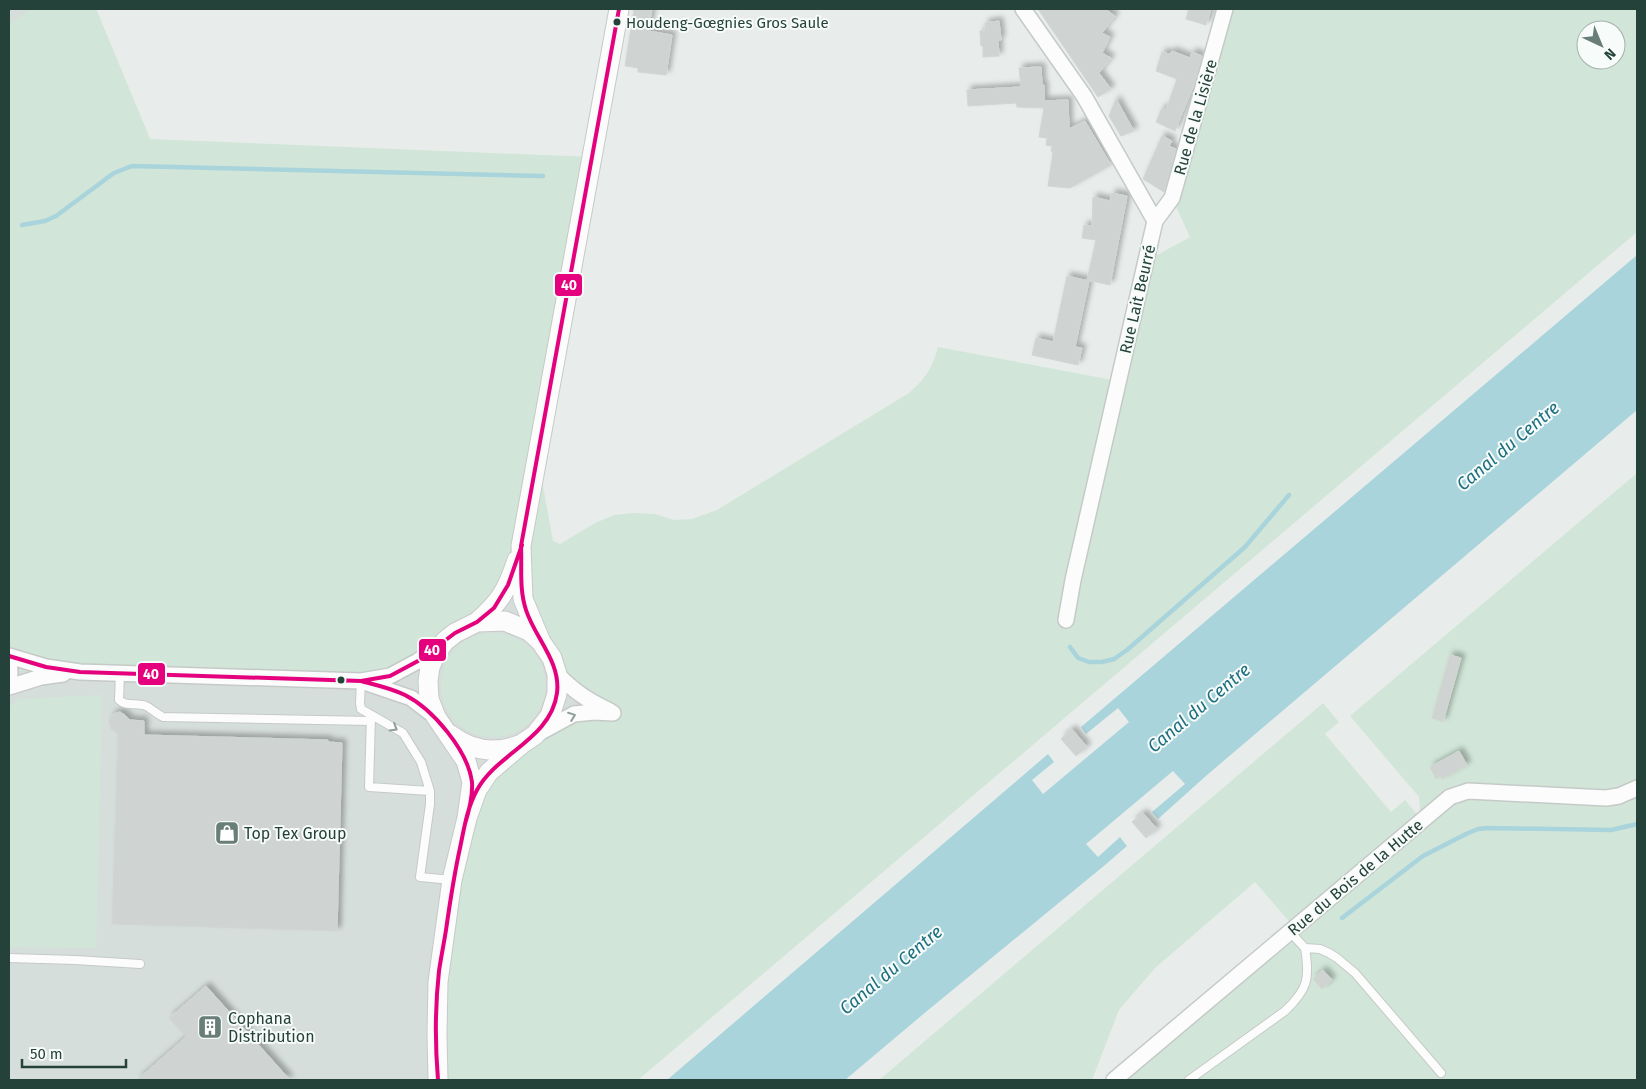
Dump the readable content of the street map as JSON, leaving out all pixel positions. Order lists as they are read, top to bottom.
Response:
{
  "streets": {
    "street": ["Rue de la Lisière", "Rue Lait Beurré", "Rue du Bois de la Hutte"]
  },
  "crossings": [
    ["Rue de la Lisière", "Rue Lait Beurré"]
  ],
  "water": ["Canal du Centre"],
  "places": {
    "other": ["Houdeng-Gœgnies Gros Saule"],
    "shop": ["Top Tex Group"],
    "building": ["Cophana Distribution"]
  },
  "lines": ["transit line 40"],
  "scale_bar": "50 m",
  "north": "bottom right"
}
